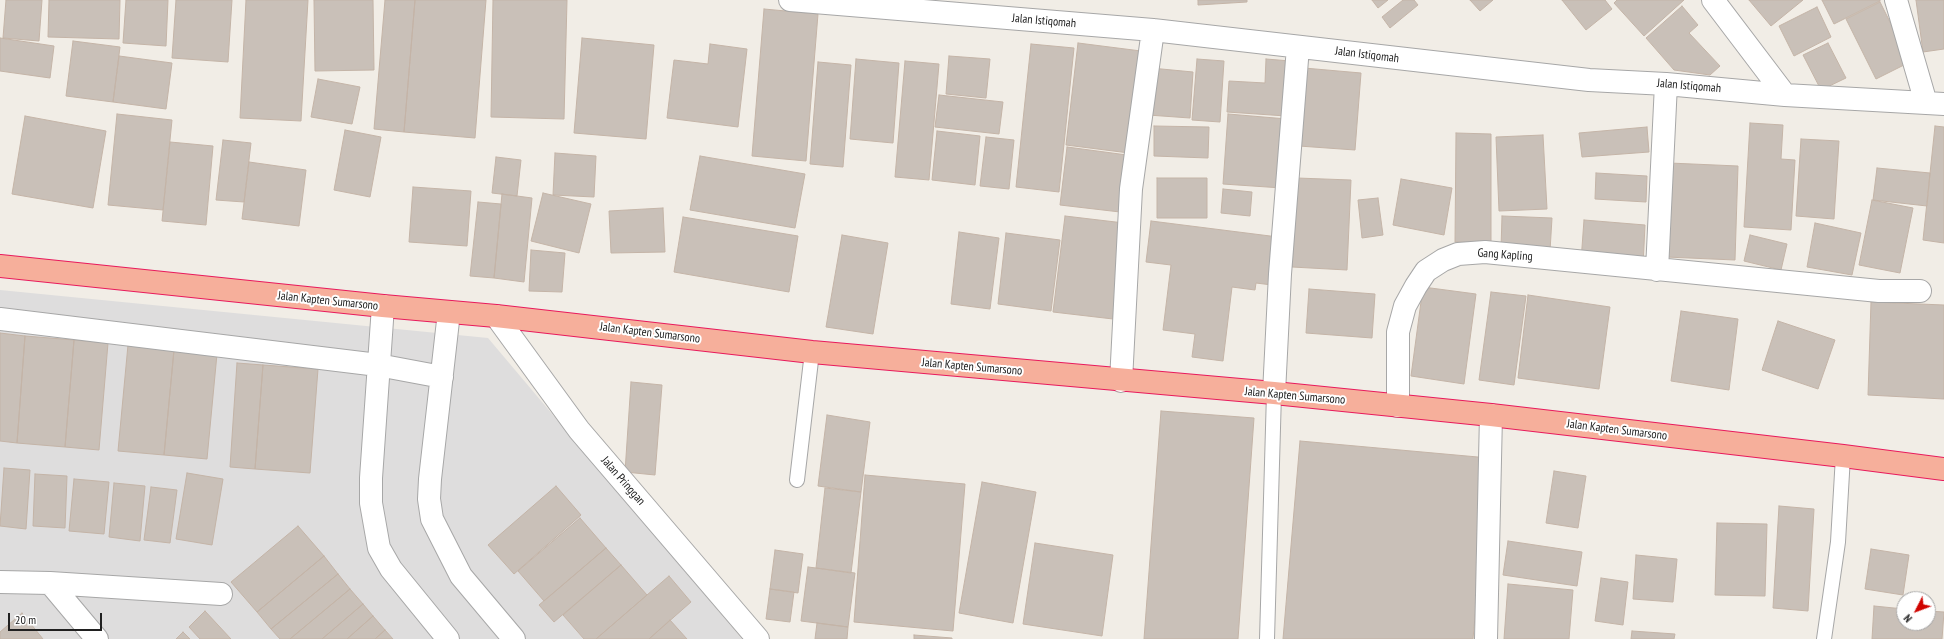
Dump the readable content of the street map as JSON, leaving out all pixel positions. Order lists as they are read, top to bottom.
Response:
{
  "streets": {
    "highway": ["Jalan Kapten Sumarsono"],
    "street": ["Jalan Istiqomah", "Gang Kapling", "Jalan Pringgan"]
  },
  "crossings": [
    ["Gang Kapling", "Jalan Kapten Sumarsono"],
    ["Jalan Kapten Sumarsono", "Jalan Pringgan"]
  ],
  "scale_bar": "20 m",
  "north": "bottom left"
}
